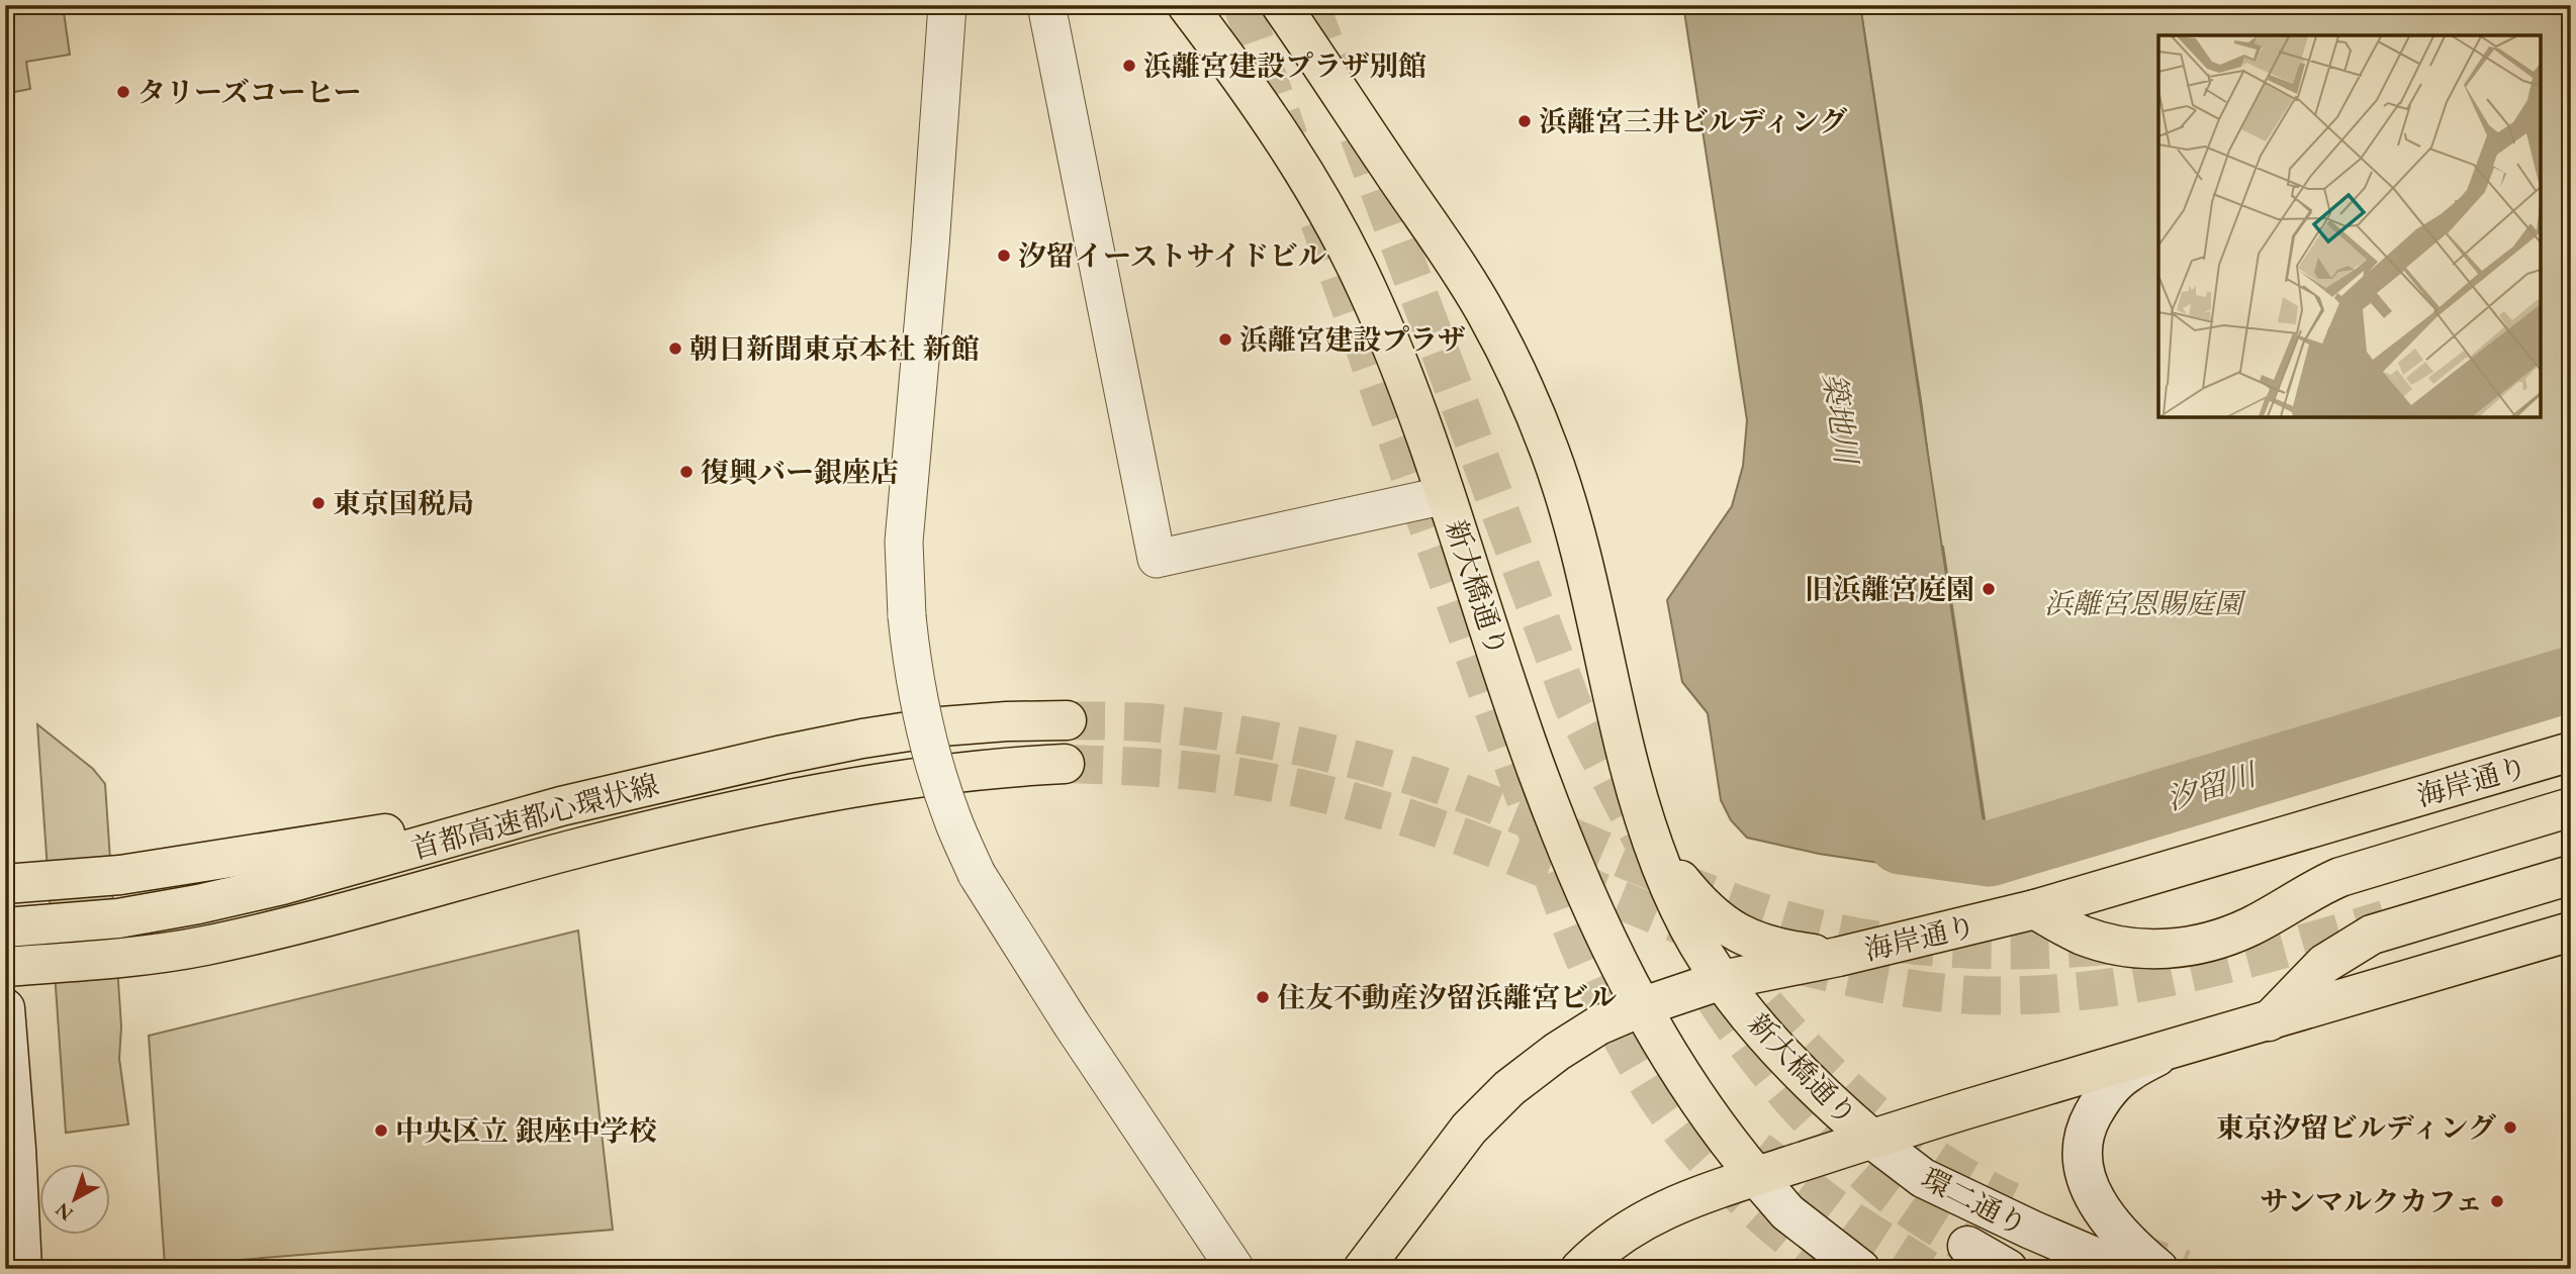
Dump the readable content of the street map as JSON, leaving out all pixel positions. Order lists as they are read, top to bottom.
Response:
{
  "streets": {
    "main road": [
      "新大橋通り",
      "海岸通り",
      "首都高速都心環状線",
      "環二通り"
    ]
  },
  "crossings": [
    ["新大橋通り", "海岸通り"],
    ["新大橋通り", "環二通り"]
  ],
  "water": ["築地川", "汐留川"],
  "parks": ["浜離宮恩賜庭園"],
  "places": [
    "浜離宮建設プラザ別館",
    "タリーズコーヒー",
    "浜離宮三井ビルディング",
    "汐留イーストサイドビル",
    "浜離宮建設プラザ",
    "朝日新聞東京本社 新館",
    "復興バー銀座店",
    "東京国税局",
    "旧浜離宮庭園",
    "住友不動産汐留浜離宮ビル",
    "東京汐留ビルディング",
    "中央区立 銀座中学校",
    "サンマルクカフェ"
  ],
  "north": "bottom left"
}
